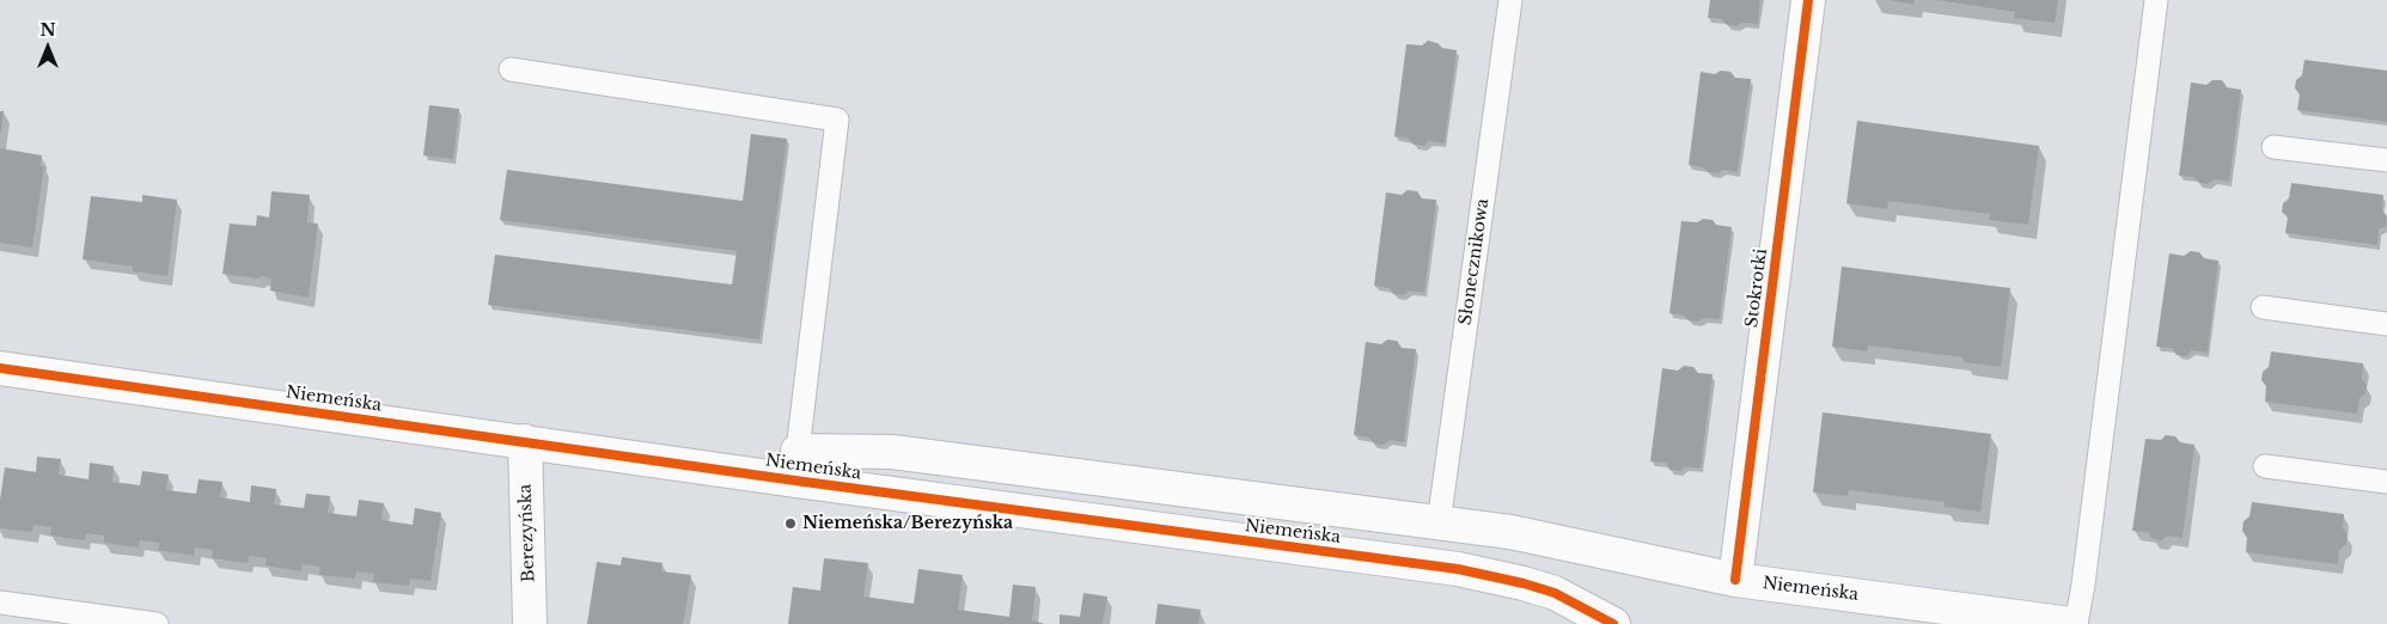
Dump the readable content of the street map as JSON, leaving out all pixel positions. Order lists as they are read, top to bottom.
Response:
{
  "streets": {
    "street": ["Stokrotki", "Niemeńska", "Berezyńska"],
    "lane": ["Słonecznikowa"]
  },
  "crossings": [
    ["Słonecznikowa", "Niemeńska"],
    ["Stokrotki", "Niemeńska"],
    ["Niemeńska", "Berezyńska"]
  ],
  "places": ["Niemeńska/Berezyńska"],
  "north": "top"
}
